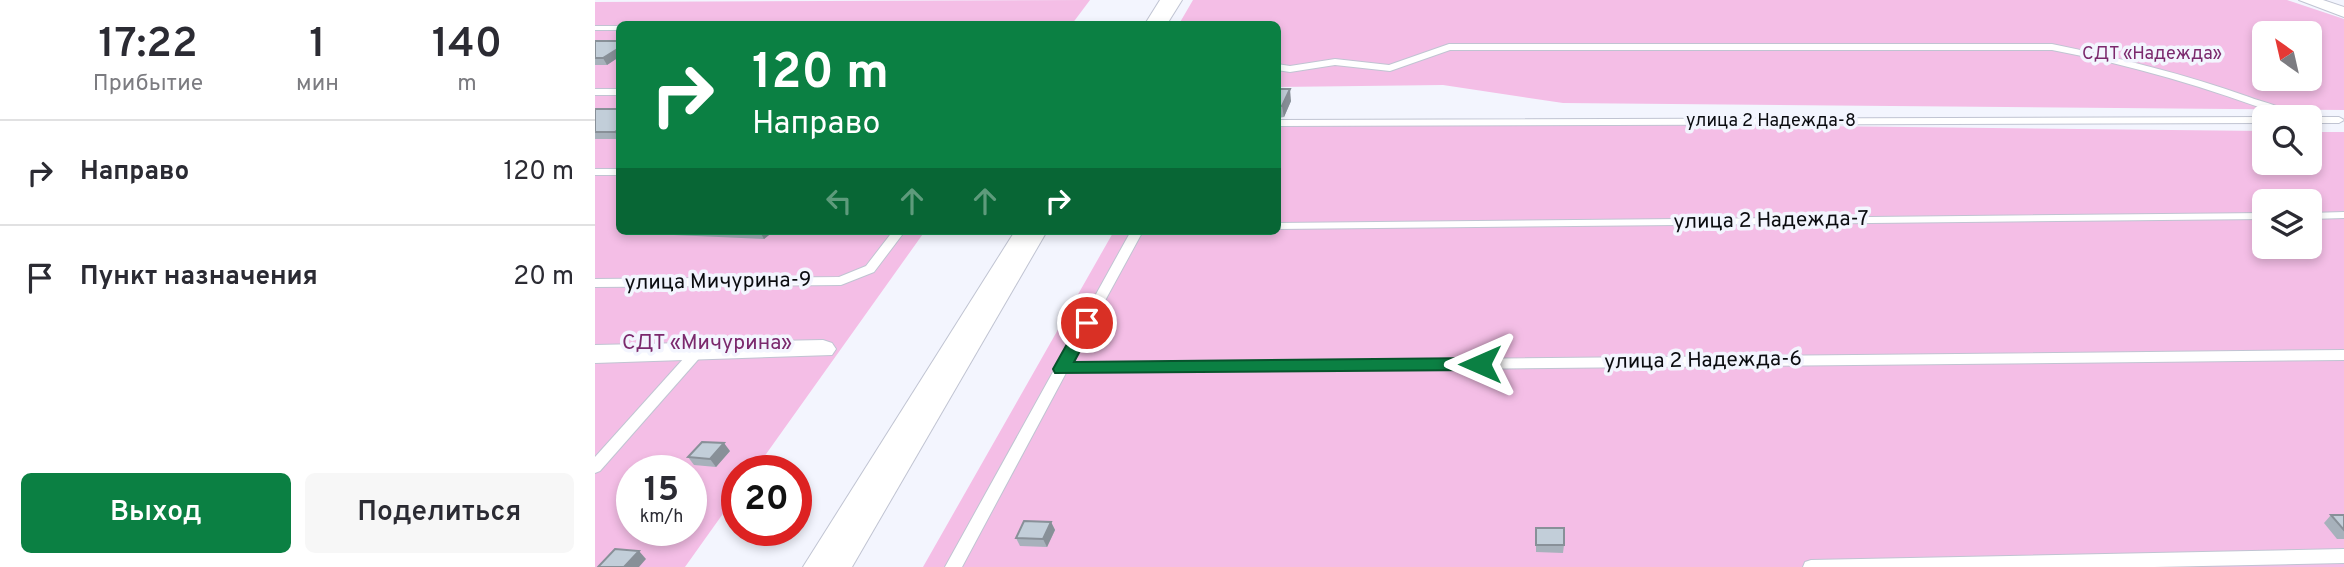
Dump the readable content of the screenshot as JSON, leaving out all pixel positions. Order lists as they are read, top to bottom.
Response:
{
  "streets": {
    "lane": [
      "улица 2 Надежда-8",
      "улица 2 Надежда-7",
      "улица Мичурина-9",
      "улица 2 Надежда-6"
    ]
  },
  "parks": ["СДТ «Надежда»", "СДТ «Мичурина»"],
  "north": "top left",
  "page": {
    "eta": [
      "17:22",
      "Прибытие",
      "1",
      "мин",
      "140",
      "m"
    ],
    "turn": ["120 m", "Направо"],
    "list": [
      {
        "name": "Направо",
        "value": "120 m"
      },
      {
        "name": "Пункт назначения",
        "value": "20 m"
      }
    ],
    "speed": "15 km/h",
    "limit": "20",
    "buttons": ["Выход", "Поделиться"]
  }
}
